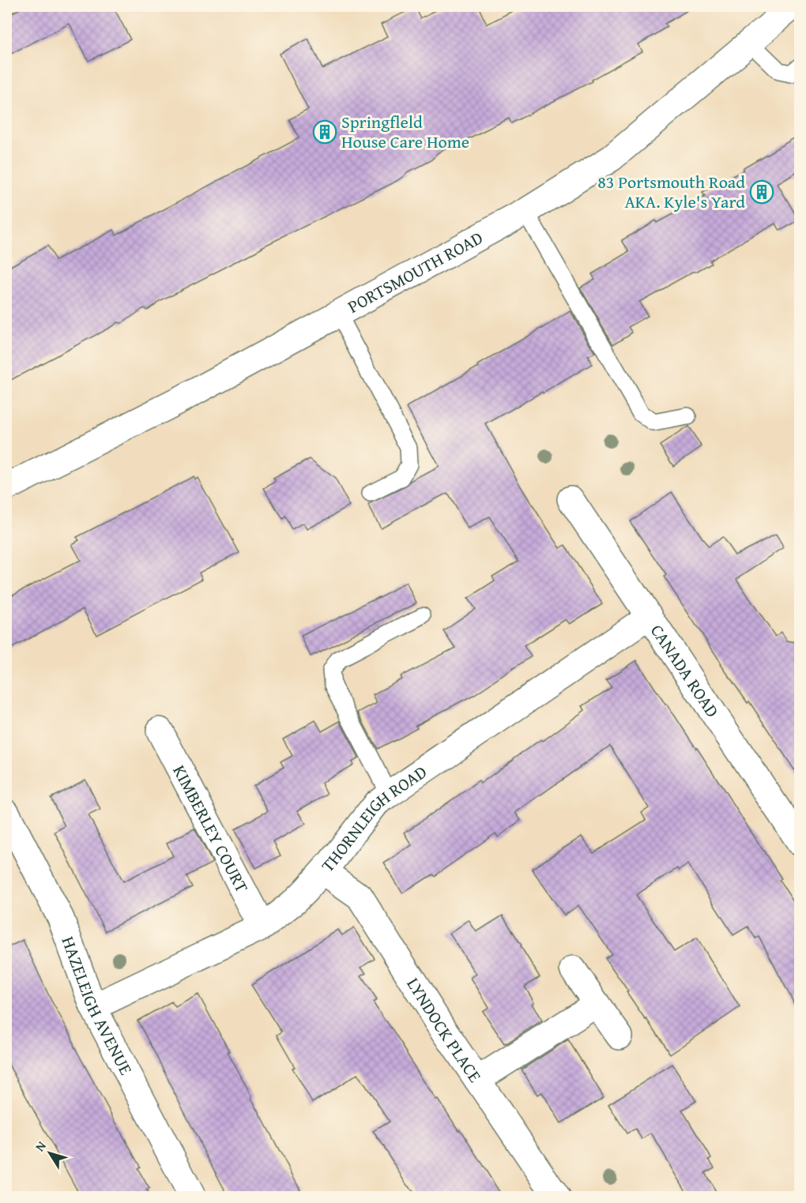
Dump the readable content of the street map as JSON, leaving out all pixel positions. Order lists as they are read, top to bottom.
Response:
{
  "streets": {
    "street": [
      "PORTSMOUTH ROAD",
      "CANADA ROAD",
      "THORNLEIGH ROAD",
      "KIMBERLEY COURT",
      "HAZELEIGH AVENUE",
      "LYNDOCK PLACE"
    ]
  },
  "crossings": [
    ["CANADA ROAD", "THORNLEIGH ROAD"],
    ["THORNLEIGH ROAD", "KIMBERLEY COURT"],
    ["THORNLEIGH ROAD", "HAZELEIGH AVENUE"],
    ["THORNLEIGH ROAD", "LYNDOCK PLACE"]
  ],
  "places": {
    "building": ["Springfleld House Care Home", "83 Portsmouth Road AKA. Kyle's Yard"]
  },
  "north": "top left"
}
